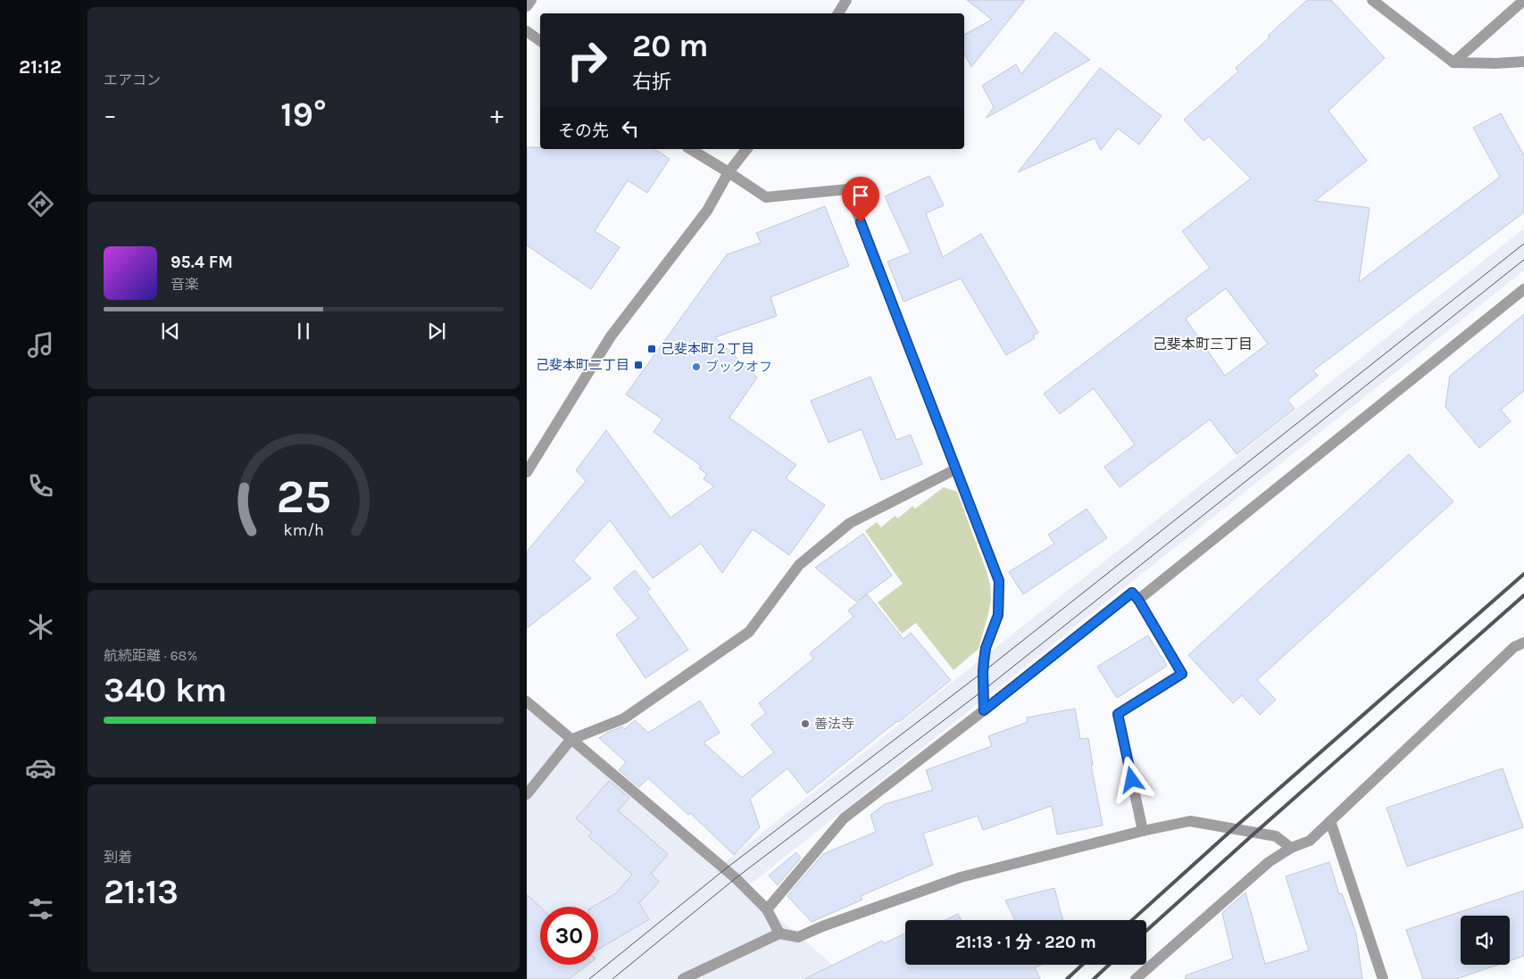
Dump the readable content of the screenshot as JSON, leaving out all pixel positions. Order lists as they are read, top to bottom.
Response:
{
  "districts": ["己斐本町三丁目"],
  "places": {
    "transit": ["己斐本町２丁目", "己斐本町二丁目"],
    "other": ["ブックオフ", "善法寺"]
  },
  "page": {
    "tabs": "21:12",
    "tile": [
      "エアコン",
      ["航続距離 · 68%", "340 km"],
      ["到着", "21:13"]
    ],
    "turn": ["20 m", "右折"],
    "heat": ["−", "19°", "+"],
    "then": "その先",
    "song": ["95.4 FM", "音楽"],
    "limit": "30",
    "trip": "21:13 · 1 分 · 220 m",
    "gauge": ["25", "km/h"]
  }
}
